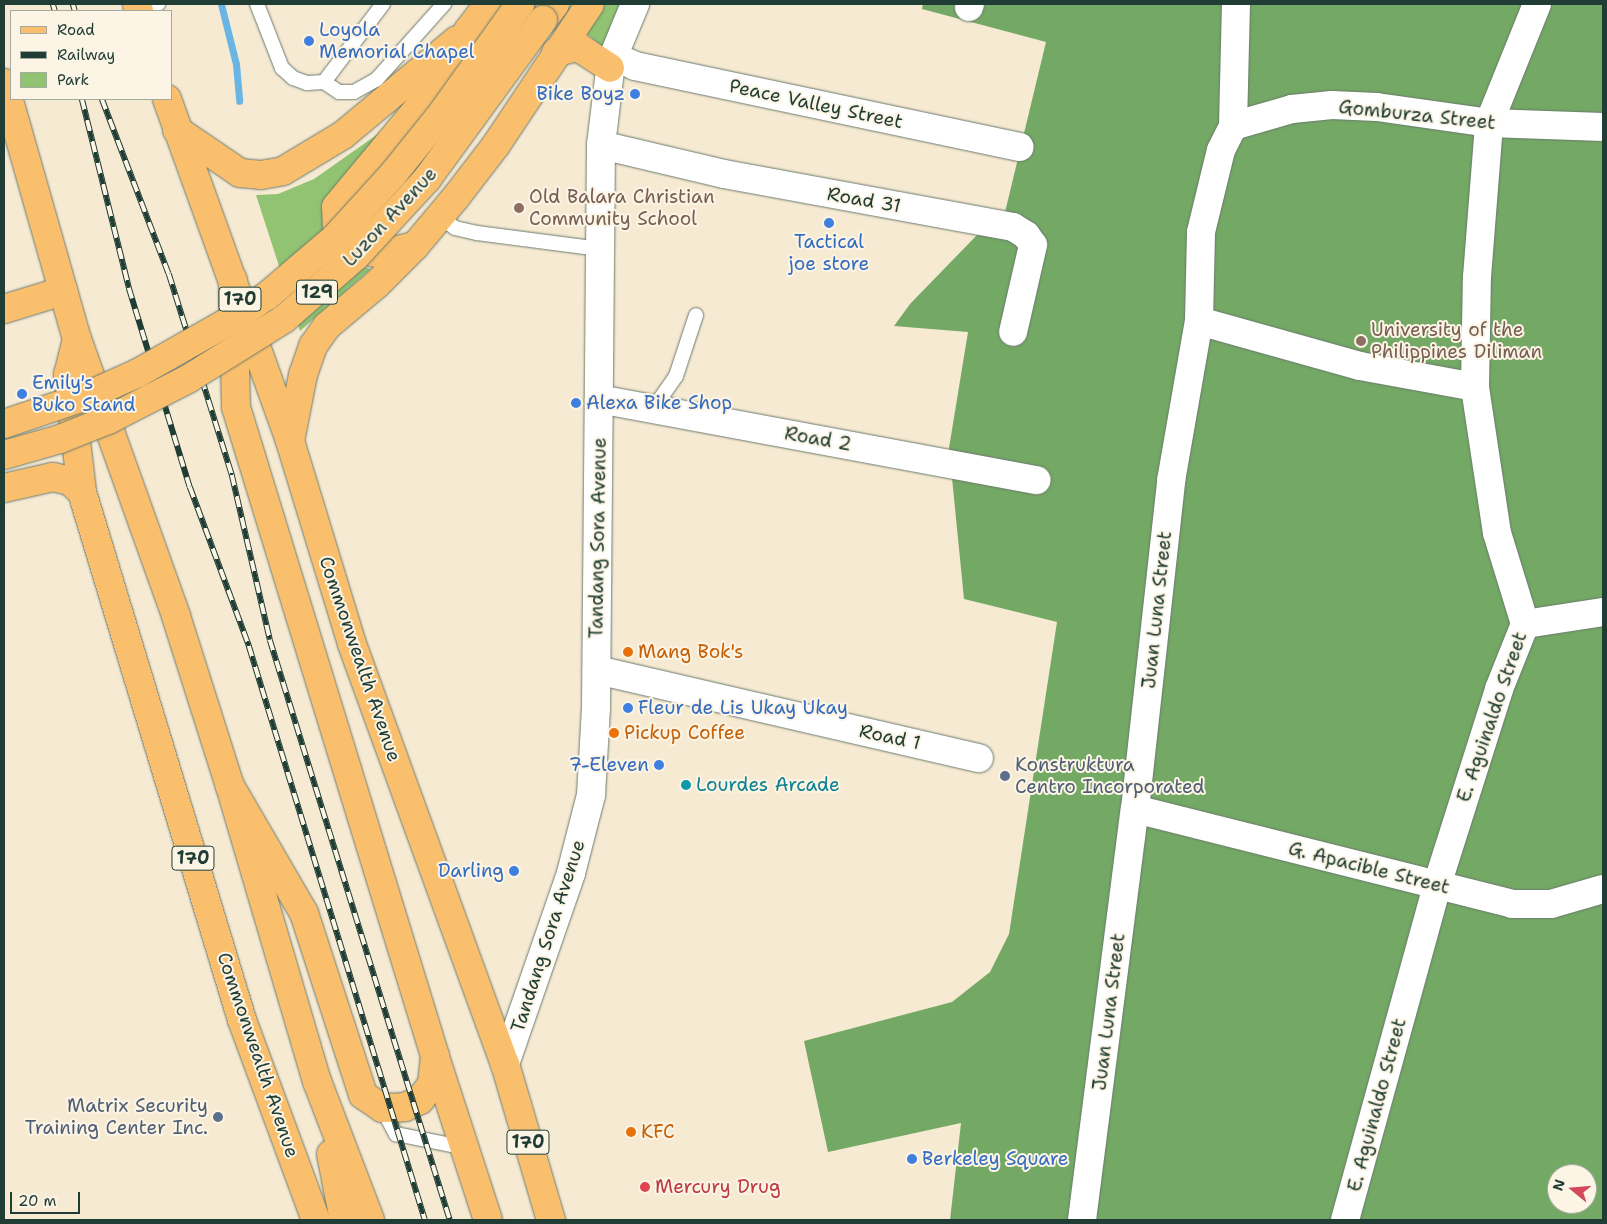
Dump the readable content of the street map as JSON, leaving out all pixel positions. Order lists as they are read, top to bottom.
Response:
{
  "streets": {
    "main road": [
      "Luzon Avenue",
      "129",
      "170",
      "Commonwealth Avenue"
    ],
    "street": [
      "Peace Valley Street",
      "Gomburza Street",
      "Road 31",
      "Road 2",
      "Tandang Sora Avenue",
      "Juan Luna Street",
      "E. Aguinaldo Street",
      "Road 1",
      "G. Apacible Street"
    ]
  },
  "crossings": [
    ["Peace Valley Street", "Tandang Sora Avenue"],
    ["Gomburza Street", "Juan Luna Street"],
    ["Gomburza Street", "E. Aguinaldo Street"],
    ["Road 31", "Tandang Sora Avenue"],
    ["Road 2", "Tandang Sora Avenue"],
    ["Tandang Sora Avenue", "Commonwealth Avenue"],
    ["Tandang Sora Avenue", "Road 1"],
    ["Juan Luna Street", "G. Apacible Street"],
    ["E. Aguinaldo Street", "G. Apacible Street"]
  ],
  "places": [
    "Loyola Memorial Chapel",
    "Bike Boyz",
    "Old Balara Christian Community School",
    "Tactical joe store",
    "University of the Philippines Diliman",
    "Emily's Buko Stand",
    "Alexa Bike Shop",
    "Mang Bok's",
    "Fleur de Lis Ukay Ukay",
    "Pickup Coffee",
    "7-Eleven",
    "Konstruktura Centro Incorporated",
    "Lourdes Arcade",
    "Darling",
    "Matrix Security Training Center Inc.",
    "KFC",
    "Berkeley Square",
    "Mercury Drug"
  ],
  "legend": ["Road", "Railway", "Park"],
  "scale_bar": "20 m",
  "north": "left"
}
